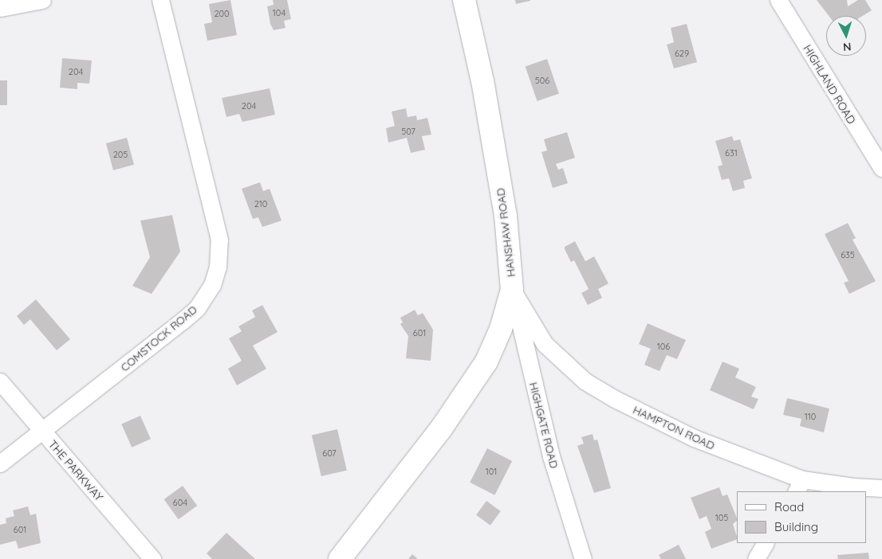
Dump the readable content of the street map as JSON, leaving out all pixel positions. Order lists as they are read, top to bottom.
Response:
{
  "streets": {
    "street": [
      "HIGHLAND ROAD",
      "HANSHAW ROAD",
      "COMSTOCK ROAD",
      "HIGHGATE ROAD",
      "HAMPTON ROAD",
      "THE PARKWAY"
    ]
  },
  "crossings": [
    ["HANSHAW ROAD", "HIGHGATE ROAD"],
    ["HANSHAW ROAD", "HAMPTON ROAD"],
    ["COMSTOCK ROAD", "THE PARKWAY"],
    ["HIGHGATE ROAD", "HAMPTON ROAD"]
  ],
  "house_numbers": [
    "104",
    "200",
    "629",
    "204",
    "506",
    "204",
    "507",
    "631",
    "205",
    "210",
    "635",
    "601",
    "106",
    "110",
    "607",
    "101",
    "604",
    "105",
    "601"
  ],
  "legend": ["Road", "Building"],
  "north": "bottom"
}
